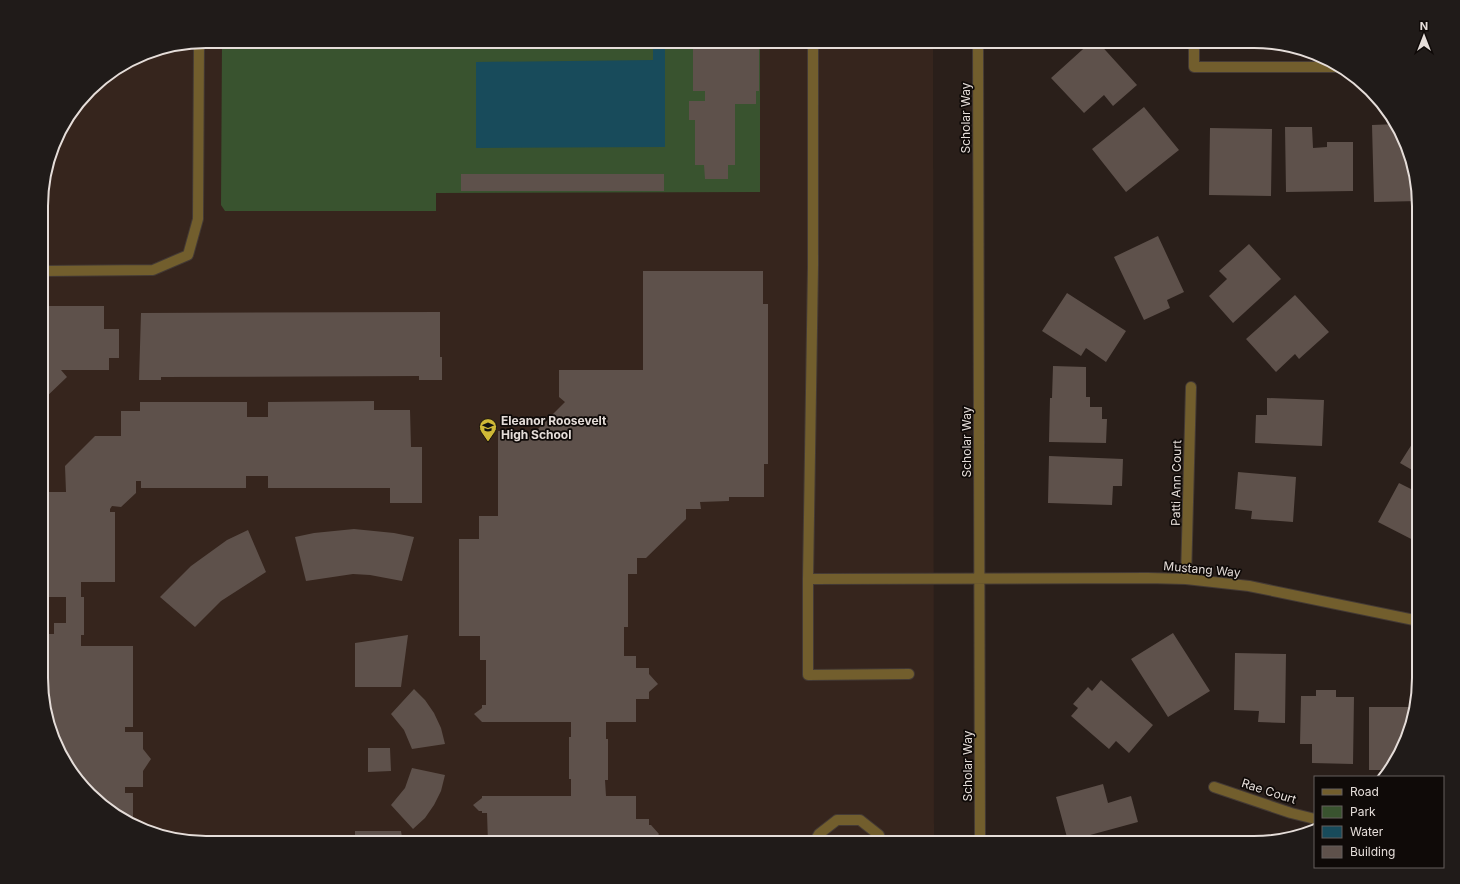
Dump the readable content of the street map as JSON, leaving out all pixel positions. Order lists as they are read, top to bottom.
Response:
{
  "streets": {
    "street": [
      "Scholar Way",
      "Patti Ann Court",
      "Mustang Way",
      "Rae Court"
    ]
  },
  "crossings": [
    ["Scholar Way", "Mustang Way"],
    ["Patti Ann Court", "Mustang Way"]
  ],
  "places": {
    "school or university": ["Eleanor Roosevelt High School"]
  },
  "legend": [
    "Road",
    "Park",
    "Water",
    "Building"
  ],
  "north": "top"
}
